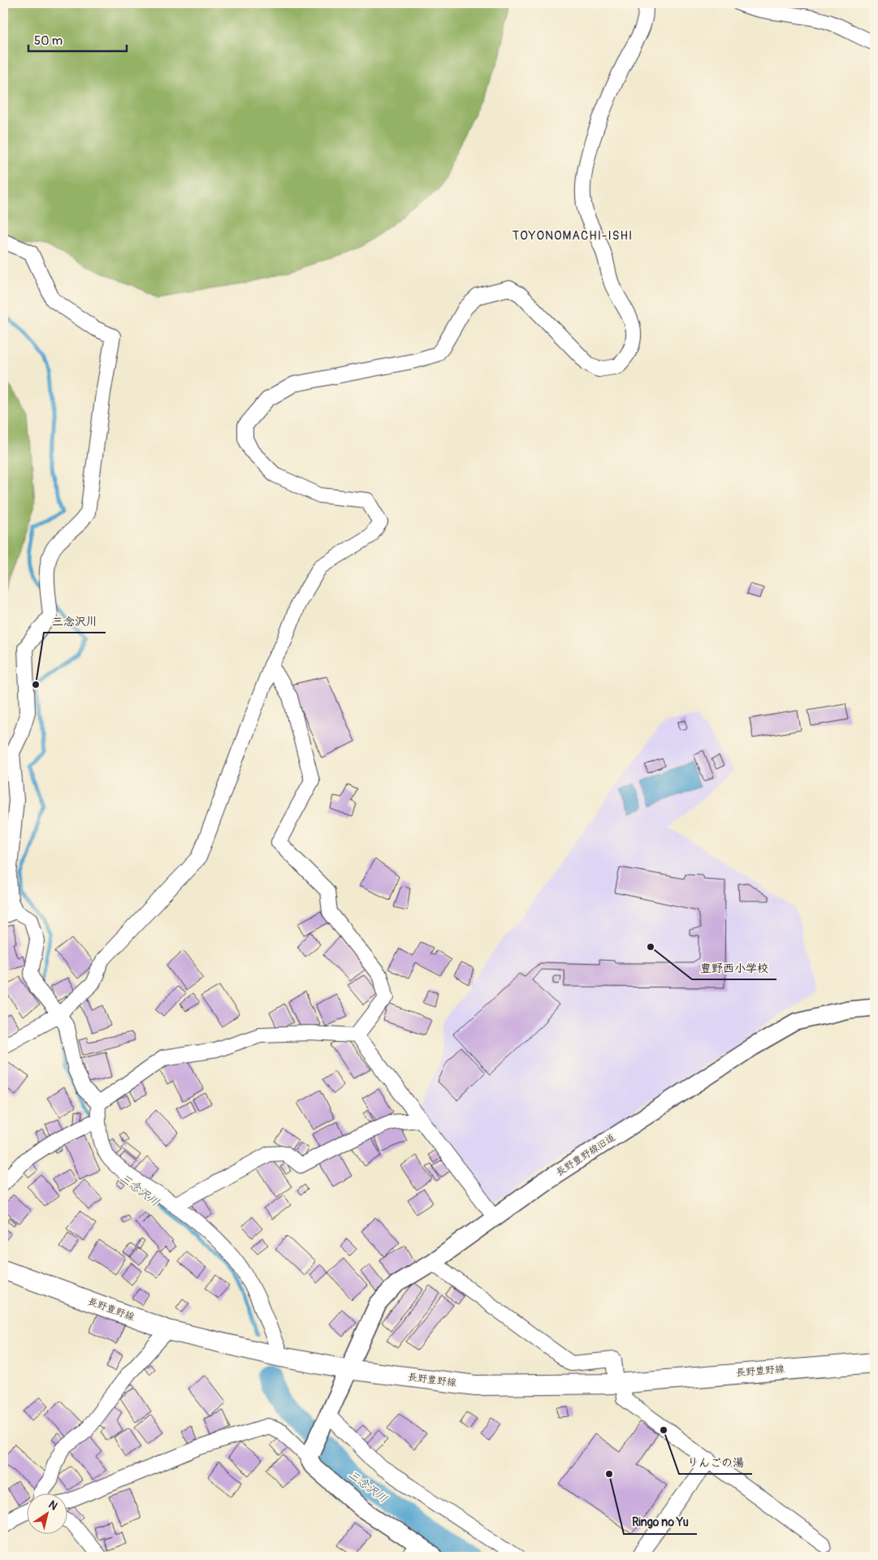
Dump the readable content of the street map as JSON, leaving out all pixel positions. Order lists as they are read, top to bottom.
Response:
{
  "streets": {
    "main road": ["長野豊野線"],
    "street": ["長野豊野線旧道"]
  },
  "crossings": [
    ["長野豊野線旧道", "長野豊野線"]
  ],
  "districts": ["TOYONOMACHI-ISHI"],
  "water": ["三念沢川"],
  "places": [
    "三念沢川",
    "豊野西小学校",
    "りんごの湯",
    "Ringo no Yu"
  ],
  "scale_bar": "50 m",
  "north": "top right"
}
